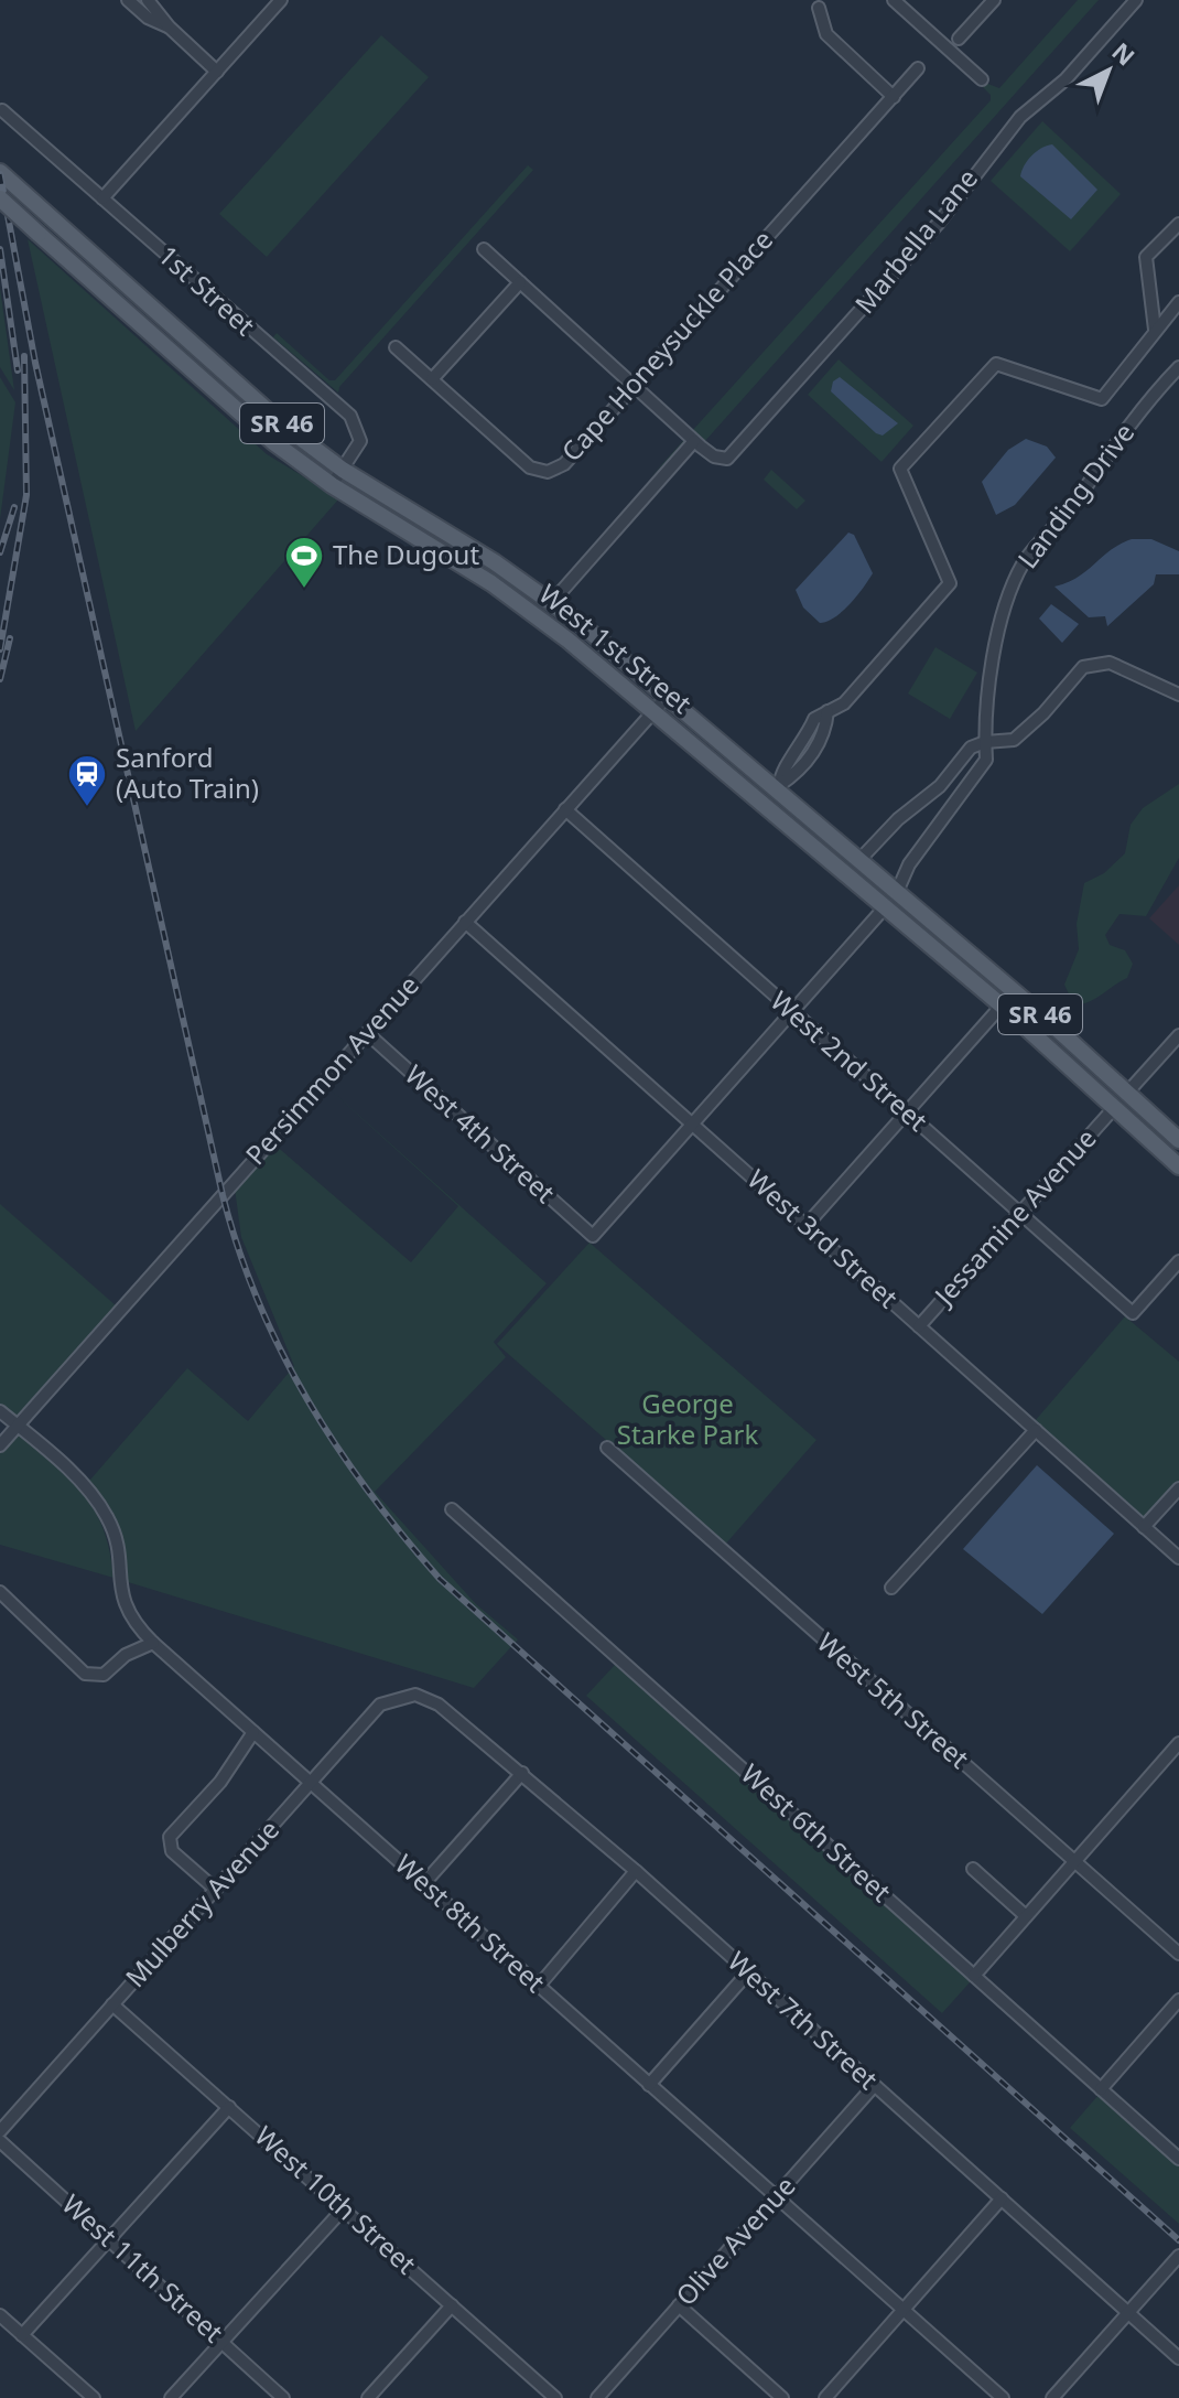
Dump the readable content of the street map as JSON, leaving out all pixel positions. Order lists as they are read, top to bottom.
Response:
{
  "streets": {
    "main road": ["SR 46", "West 1st Street"],
    "street": [
      "Marbella Lane",
      "1st Street",
      "Cape Honeysuckle Place",
      "Landing Drive",
      "West 2nd Street",
      "Persimmon Avenue",
      "West 4th Street",
      "Jessamine Avenue",
      "West 3rd Street",
      "West 5th Street",
      "West 6th Street",
      "Mulberry Avenue",
      "West 8th Street",
      "West 7th Street",
      "West 10th Street",
      "Olive Avenue",
      "West 11th Street"
    ]
  },
  "crossings": [
    ["1st Street", "West 1st Street"],
    ["Landing Drive", "West 1st Street"],
    ["West 1st Street", "Persimmon Avenue"],
    ["West 1st Street", "Jessamine Avenue"],
    ["West 2nd Street", "Persimmon Avenue"],
    ["West 2nd Street", "Jessamine Avenue"],
    ["Persimmon Avenue", "West 4th Street"],
    ["Persimmon Avenue", "West 3rd Street"],
    ["Persimmon Avenue", "West 8th Street"],
    ["West 4th Street", "West 3rd Street"],
    ["Jessamine Avenue", "West 3rd Street"],
    ["Mulberry Avenue", "West 8th Street"],
    ["Mulberry Avenue", "West 7th Street"],
    ["Mulberry Avenue", "West 10th Street"],
    ["West 8th Street", "Olive Avenue"],
    ["West 7th Street", "Olive Avenue"]
  ],
  "parks": ["George Starke Park"],
  "places": {
    "sports": ["The Dugout"],
    "station": ["Sanford (Auto Train)"]
  },
  "north": "top right"
}
